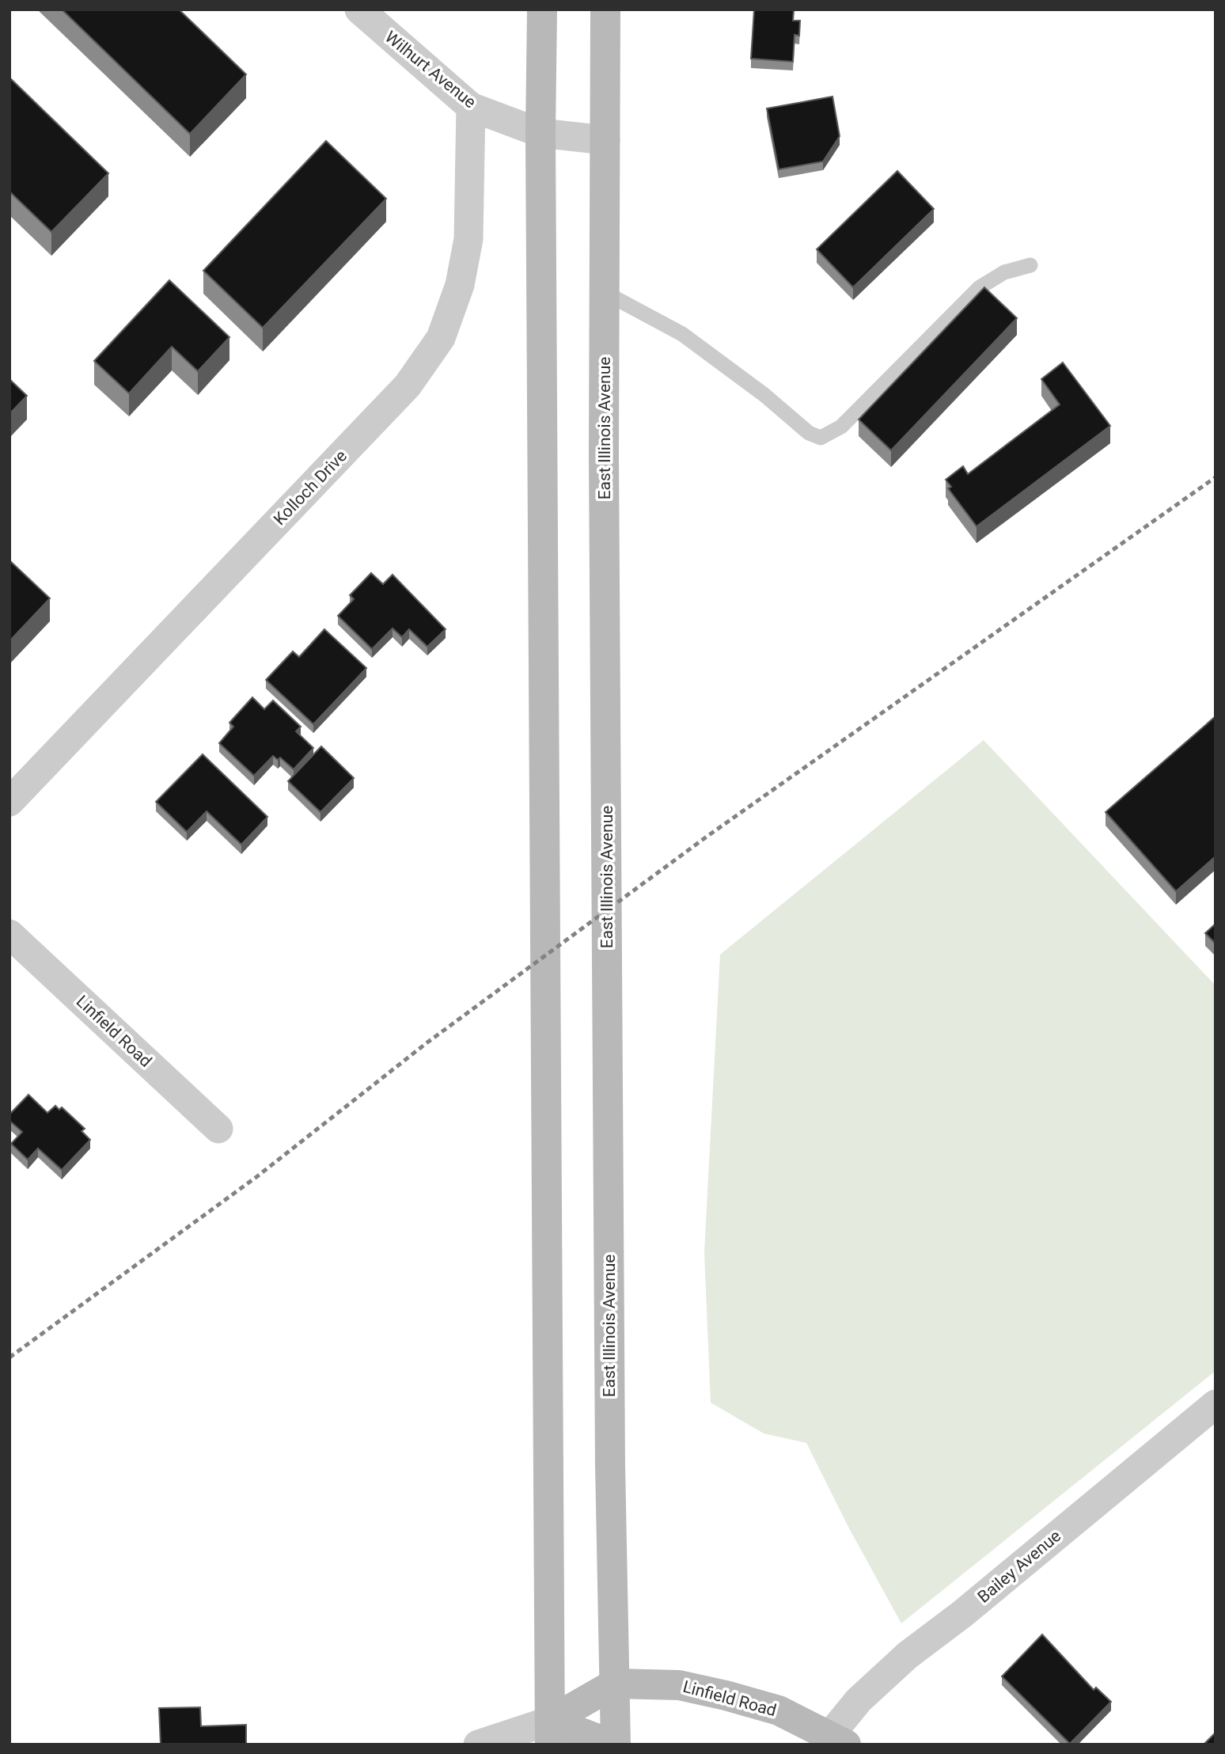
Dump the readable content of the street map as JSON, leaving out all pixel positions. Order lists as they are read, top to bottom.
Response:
{
  "streets": {
    "main road": ["East Illinois Avenue", "Linfield Road"],
    "street": ["Wilhurt Avenue", "Kolloch Drive", "Bailey Avenue"]
  },
  "crossings": [
    ["Wilhurt Avenue", "East Illinois Avenue"],
    ["Wilhurt Avenue", "Kolloch Drive"],
    ["East Illinois Avenue", "Linfield Road"],
    ["Linfield Road", "Bailey Avenue"]
  ]
}
